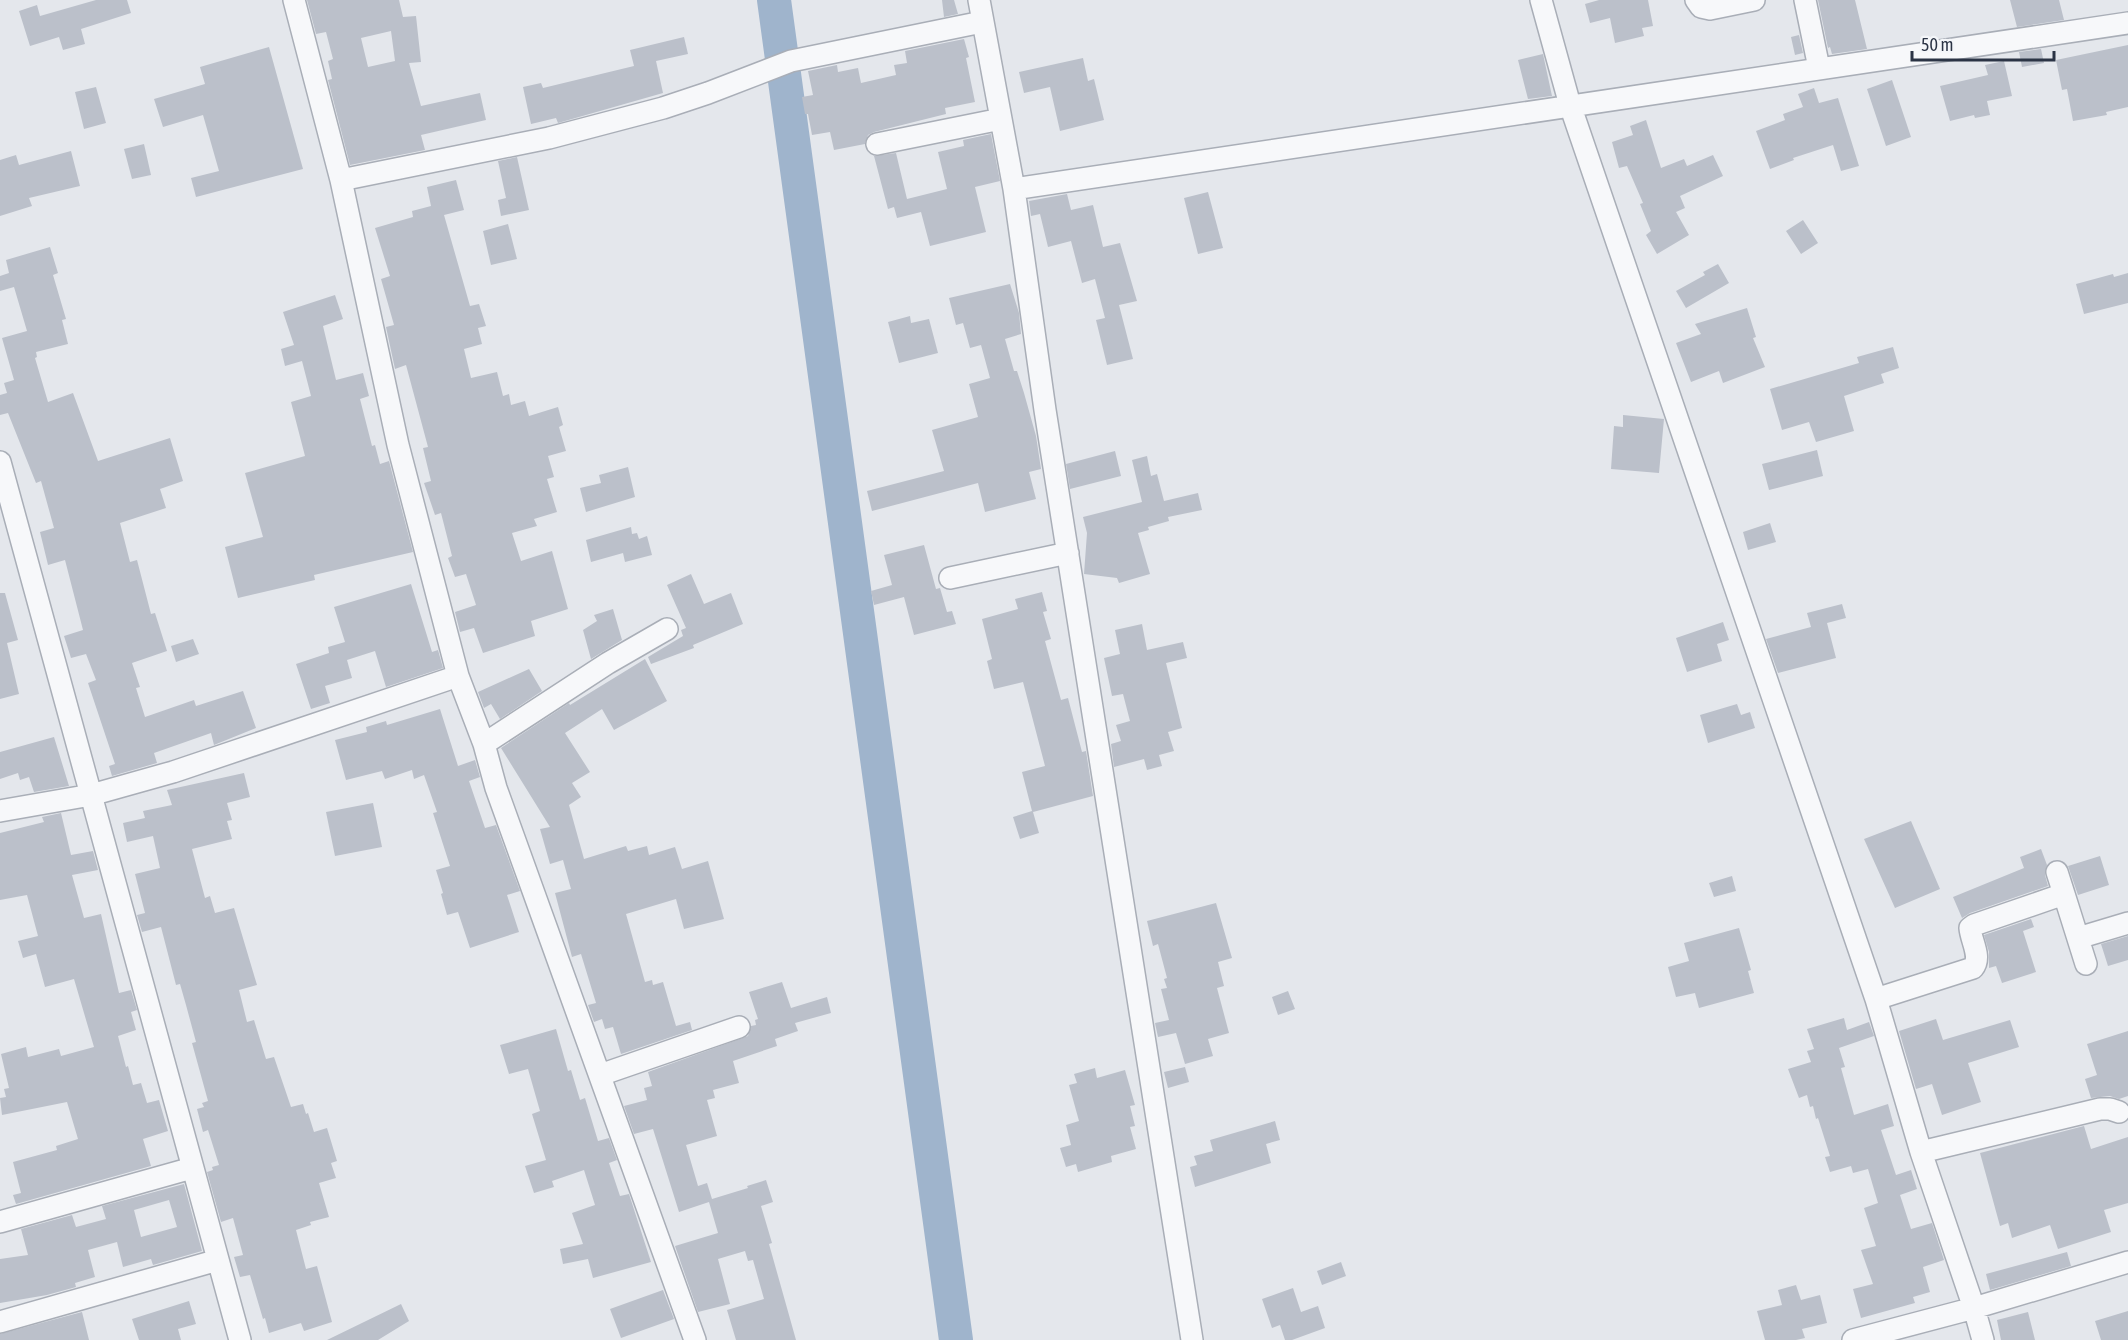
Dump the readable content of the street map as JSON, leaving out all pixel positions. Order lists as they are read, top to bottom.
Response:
{
  "scale_bar": "50 m"
}
